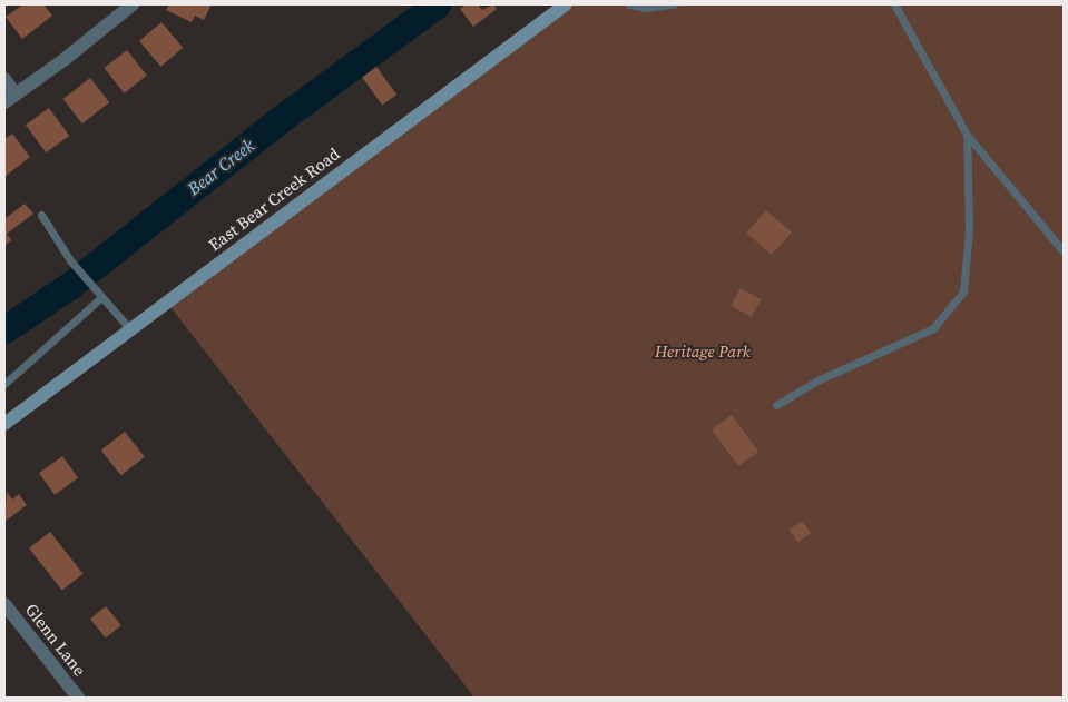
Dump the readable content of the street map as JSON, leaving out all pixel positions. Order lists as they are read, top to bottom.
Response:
{
  "streets": {
    "main road": ["East Bear Creek Road"],
    "street": ["Glenn Lane"]
  },
  "water": ["Bear Creek"],
  "parks": ["Heritage Park"]
}
